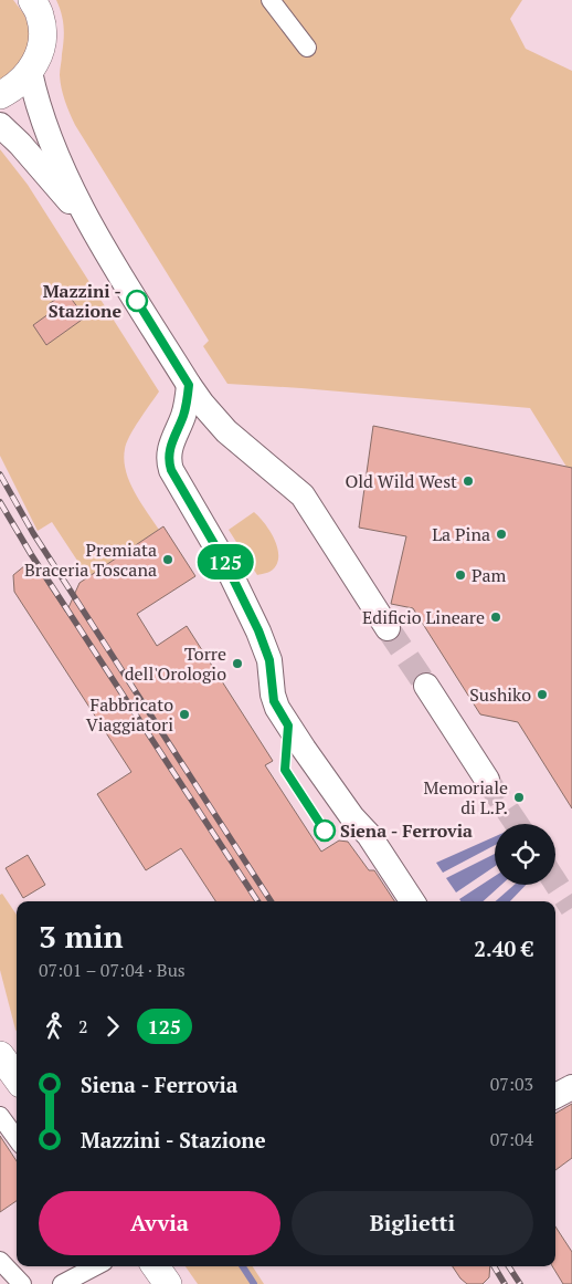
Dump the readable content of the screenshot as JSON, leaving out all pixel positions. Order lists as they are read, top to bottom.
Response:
{
  "places": [
    "Mazzini - Stazione",
    "Old Wild West",
    "La Pina",
    "Premiata Braceria Toscana",
    "Pam",
    "Edificio Lineare",
    "Torre dell'Orologio",
    "Sushiko",
    "Fabbricato Viaggiatori",
    "Memoriale di L.P.",
    "Siena - Ferrovia"
  ],
  "lines": ["bus line 125"],
  "page": {
    "on_map": "125",
    "heading": ["3 min", "07:01 – 07:04 · Bus", "2.40 €"],
    "legs": ["2", "125"],
    "list": [
      {
        "name": "Siena - Ferrovia",
        "value": "07:03"
      },
      {
        "name": "Mazzini - Stazione",
        "value": "07:04"
      }
    ],
    "buttons": ["Avvia", "Biglietti"]
  }
}
